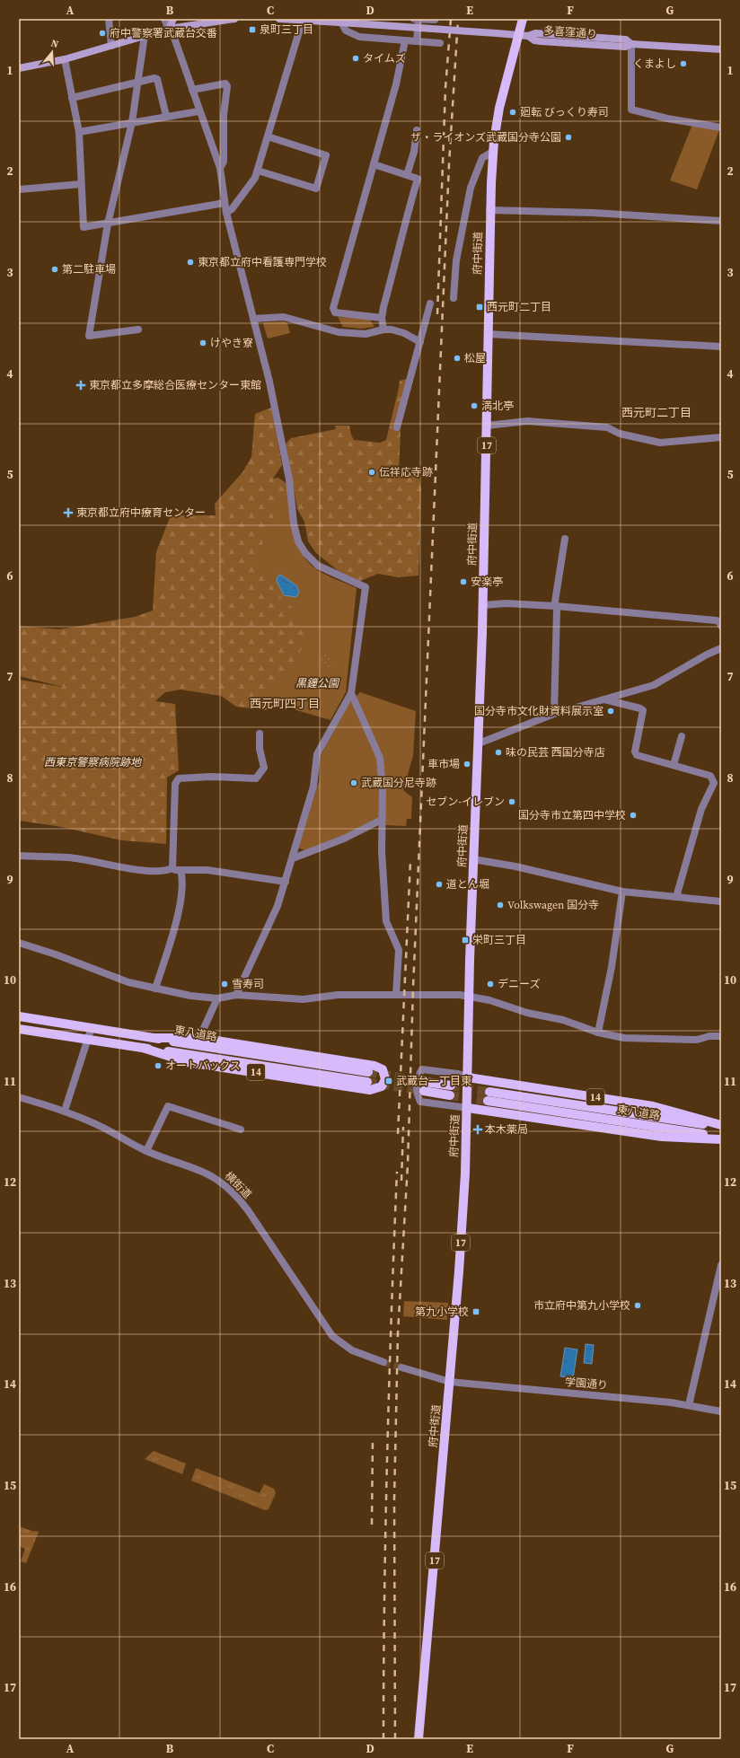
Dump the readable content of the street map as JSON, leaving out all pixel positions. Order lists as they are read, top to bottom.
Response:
{
  "streets": {
    "main road": [
      "多喜窪通り",
      "府中街道",
      "17",
      "東八道路",
      "14"
    ],
    "street": ["横街道", "学園通り"]
  },
  "crossings": [
    ["多喜窪通り", "府中街道"],
    ["府中街道", "14"],
    ["府中街道", "学園通り"],
    ["東八道路", "14"]
  ],
  "districts": ["西元町二丁目", "西元町四丁目"],
  "parks": ["黒鐘公園", "西東京警察病院跡地"],
  "places": {
    "transit": [
      "泉町三丁目",
      "西元町二丁目",
      "栄町三丁目",
      "武蔵台一丁目東",
      "第九小学校"
    ],
    "other": [
      "府中警察署武蔵台交番",
      "タイムズ",
      "くまよし",
      "廻転 びっくり寿司",
      "ザ・ライオンズ武蔵国分寺公園",
      "東京都立府中看護専門学校",
      "第二駐車場",
      "けやき寮",
      "松屋",
      "満北亭",
      "伝祥応寺跡",
      "安楽亭",
      "国分寺市文化財資料展示室",
      "味の民芸 西国分寺店",
      "車市場",
      "武蔵国分尼寺跡",
      "セブン-イレブン",
      "国分寺市立第四中学校",
      "道とん堀",
      "Volkswagen 国分寺",
      "雪寿司",
      "デニーズ",
      "オートバックス",
      "市立府中第九小学校"
    ],
    "health": ["東京都立多摩総合医療センター東館", "東京都立府中療育センター", "本木薬局"]
  },
  "north": "top",
  "grid": {
    "columns": [
      "A",
      "B",
      "C",
      "D",
      "E",
      "F",
      "G"
    ],
    "rows": [
      "1",
      "2",
      "3",
      "4",
      "5",
      "6",
      "7",
      "8",
      "9",
      "10",
      "11",
      "12",
      "13",
      "14",
      "15",
      "16",
      "17"
    ]
  }
}
